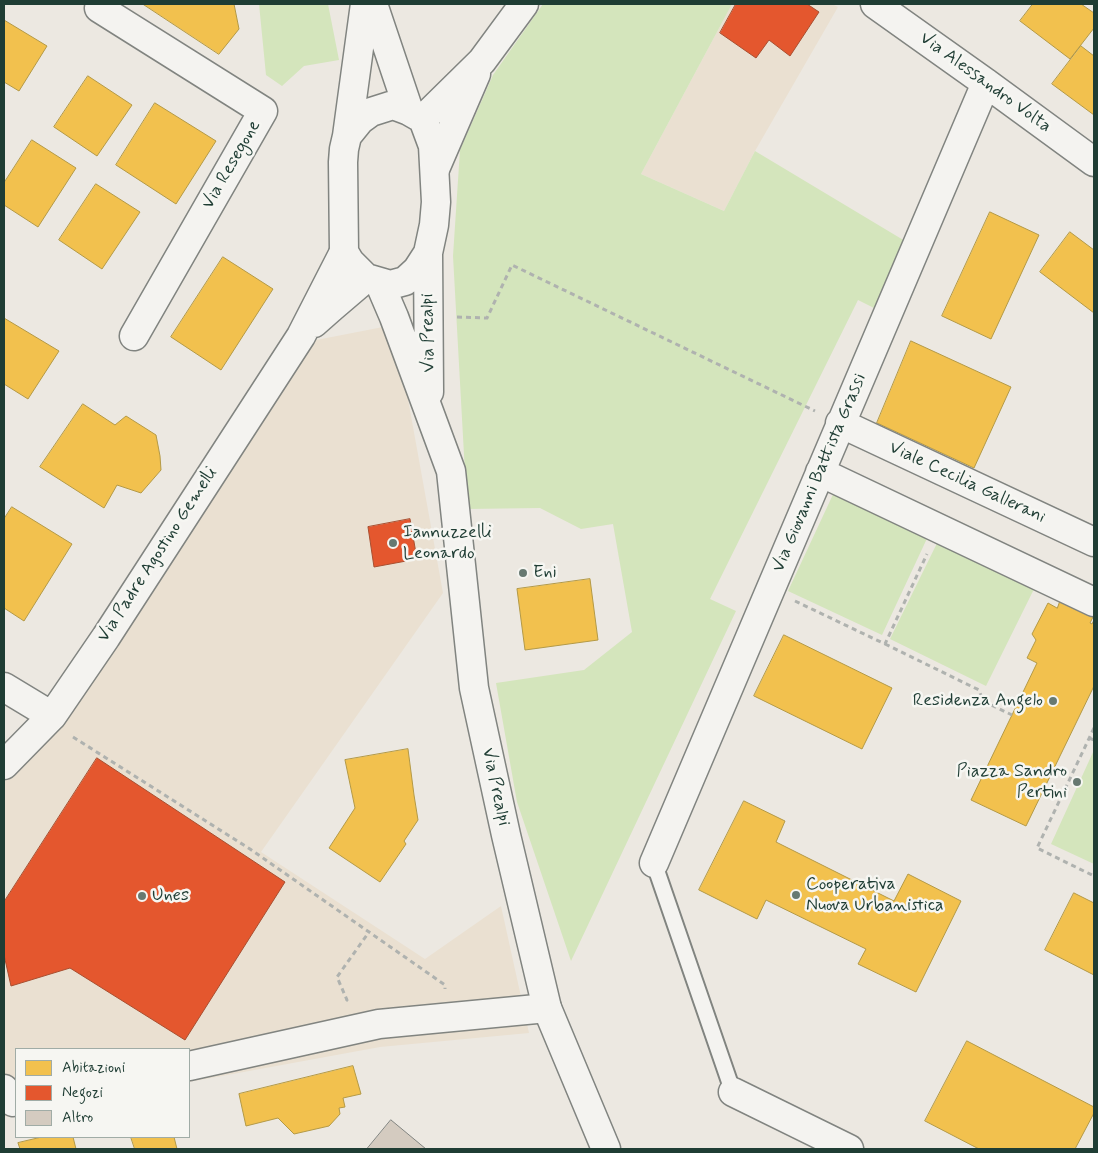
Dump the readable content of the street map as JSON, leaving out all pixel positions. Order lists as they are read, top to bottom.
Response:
{
  "streets": {
    "street": [
      "Via Alessandro Volta",
      "Via Resegone",
      "Via Prealpi",
      "Via Giovanni Battista Grassi",
      "Viale Cecilia Gallerani",
      "Via Padre Agostino Gemelli"
    ]
  },
  "crossings": [
    ["Via Alessandro Volta", "Via Giovanni Battista Grassi"],
    ["Via Prealpi", "Via Padre Agostino Gemelli"],
    ["Via Giovanni Battista Grassi", "Viale Cecilia Gallerani"]
  ],
  "places": [
    "Iannuzzelli Leonardo",
    "Eni",
    "Residenza Angelo",
    "Piazza Sandro Pertini",
    "Cooperativa Nuova Urbanistica",
    "Unes"
  ],
  "legend": ["Abitazioni", "Negozi", "Altro"]
}
